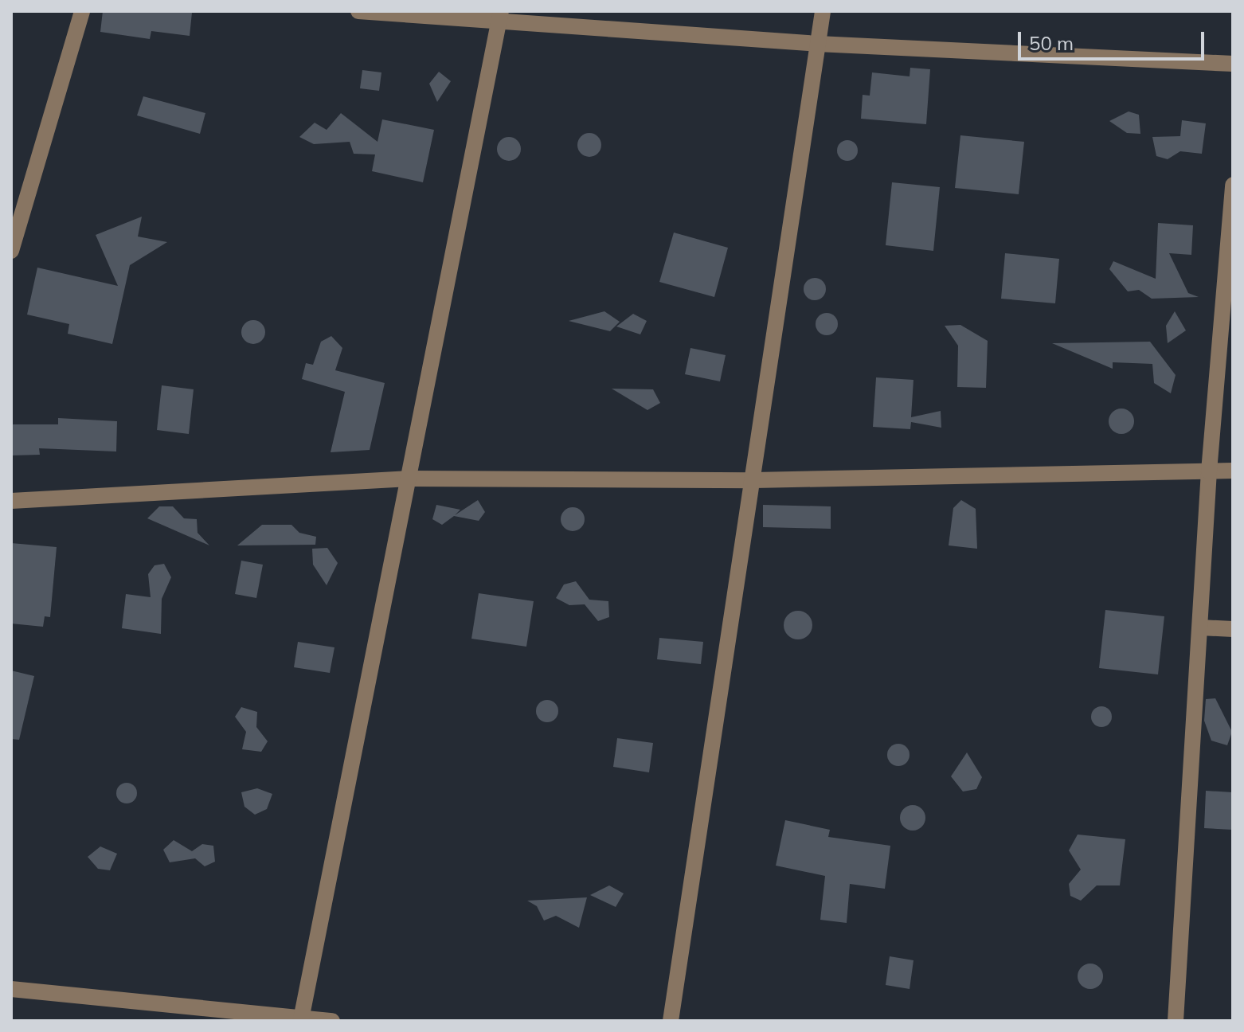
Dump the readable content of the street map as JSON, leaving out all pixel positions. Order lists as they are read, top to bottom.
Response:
{
  "scale_bar": "50 m"
}
